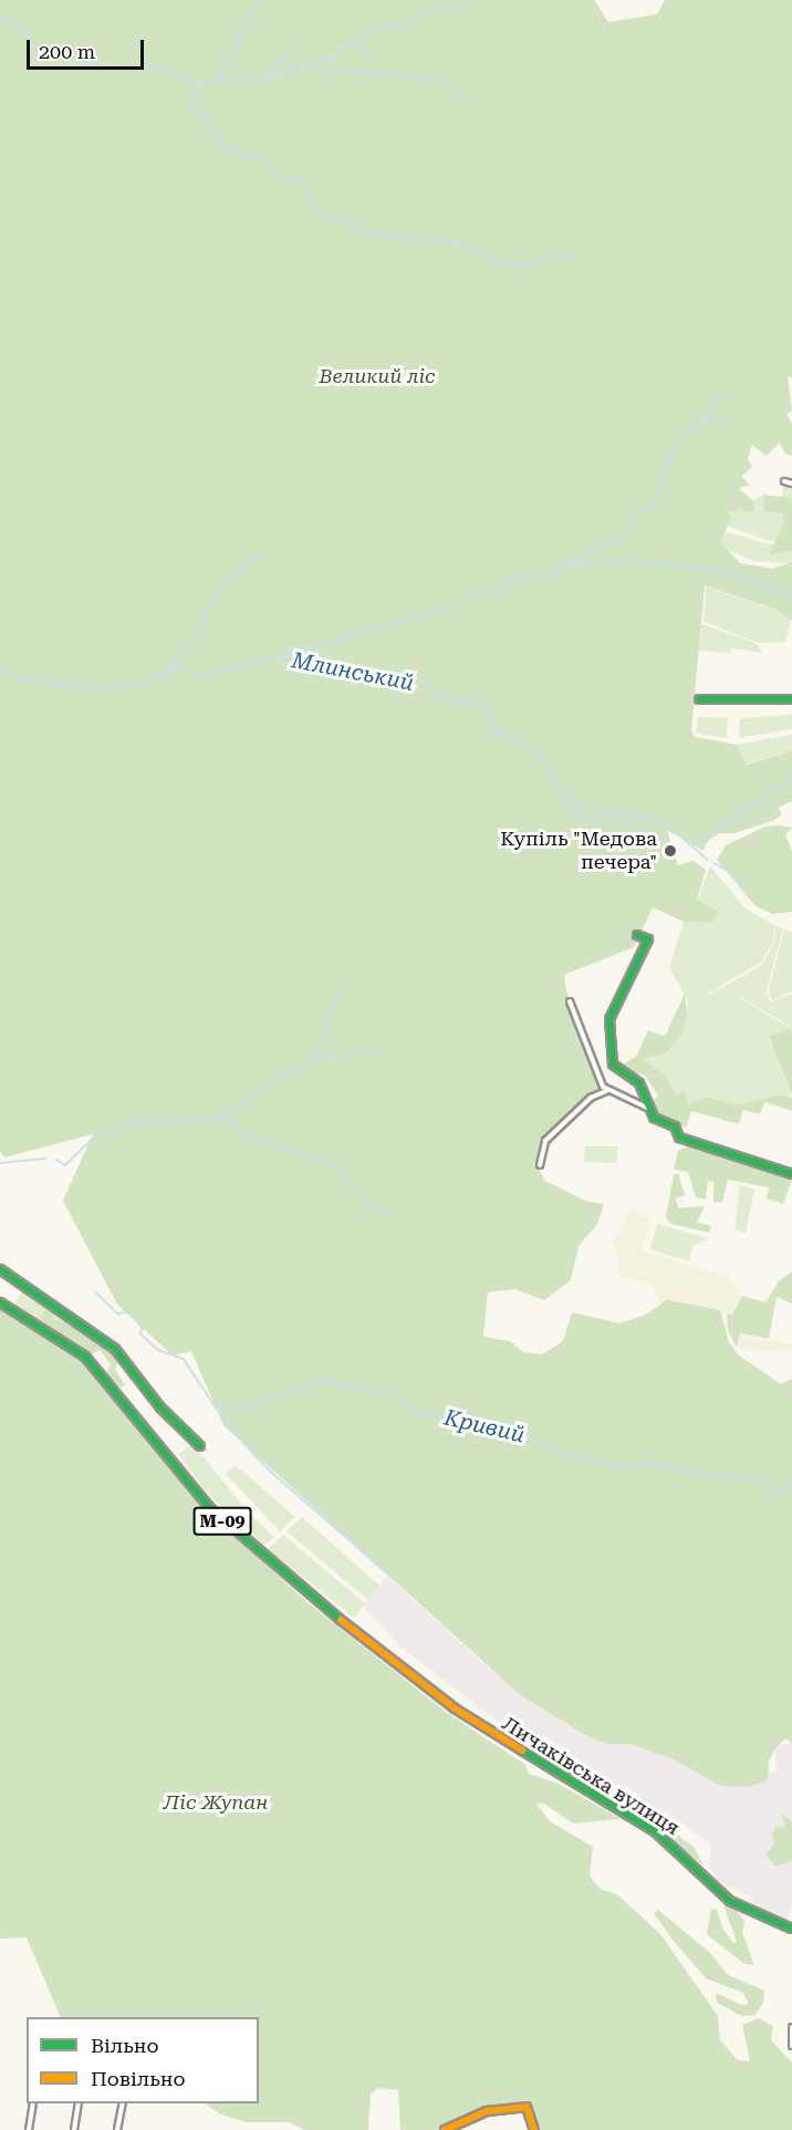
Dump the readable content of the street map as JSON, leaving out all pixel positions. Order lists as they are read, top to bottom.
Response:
{
  "streets": {
    "main road": ["М-09", "Личаківська вулиця"]
  },
  "water": ["Млинський", "Кривий"],
  "parks": ["Великий ліс", "Ліс Жупан"],
  "places": ["Купіль \"Медова печера\""],
  "legend": ["Вільно", "Повільно"],
  "scale_bar": "200 m"
}
